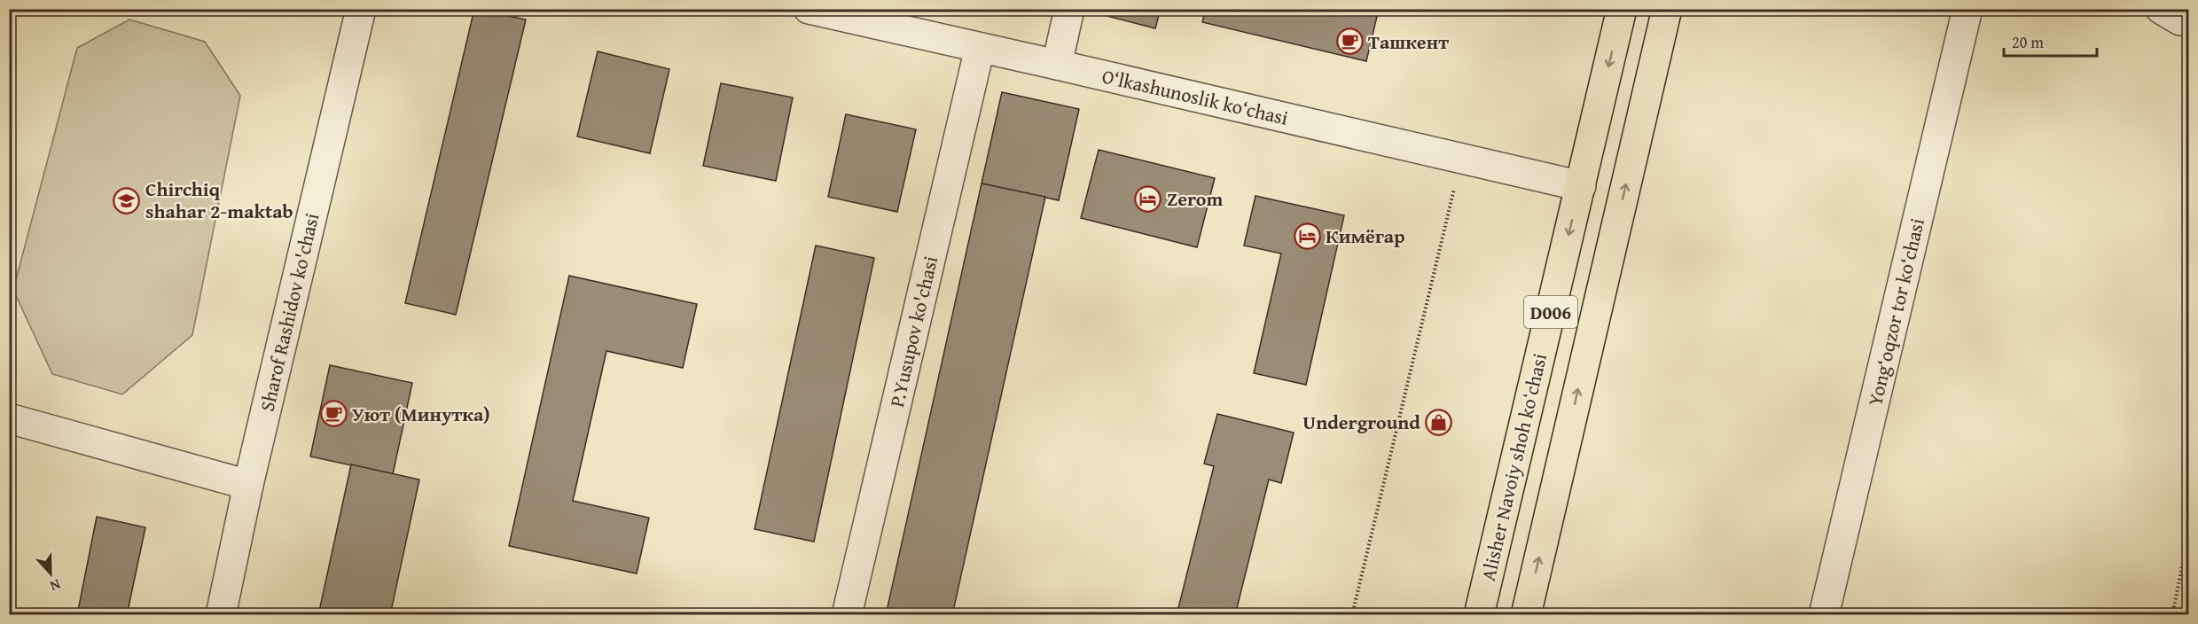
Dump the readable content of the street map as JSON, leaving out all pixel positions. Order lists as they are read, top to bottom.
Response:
{
  "streets": {
    "main road": ["D006", "Alisher Navoiy shoh koʻchasi"],
    "street": [
      "O‘lkashunoslik ko‘chasi",
      "Sharof Rashidov ko'chasi",
      "Yong‘oqzor tor ko‘chasi",
      "P.Yusupov ko'chasi"
    ]
  },
  "crossings": [
    ["O‘lkashunoslik ko‘chasi", "P.Yusupov ko'chasi"],
    ["O‘lkashunoslik ko‘chasi", "Alisher Navoiy shoh koʻchasi"]
  ],
  "places": {
    "cafe": ["Ташкент", "Уют (Минутка)"],
    "hotel": ["Zerom", "Кимёгар"],
    "school or university": ["Chirchiq shahar 2-maktab"],
    "shop": ["Underground"]
  },
  "scale_bar": "20 m",
  "north": "bottom"
}
